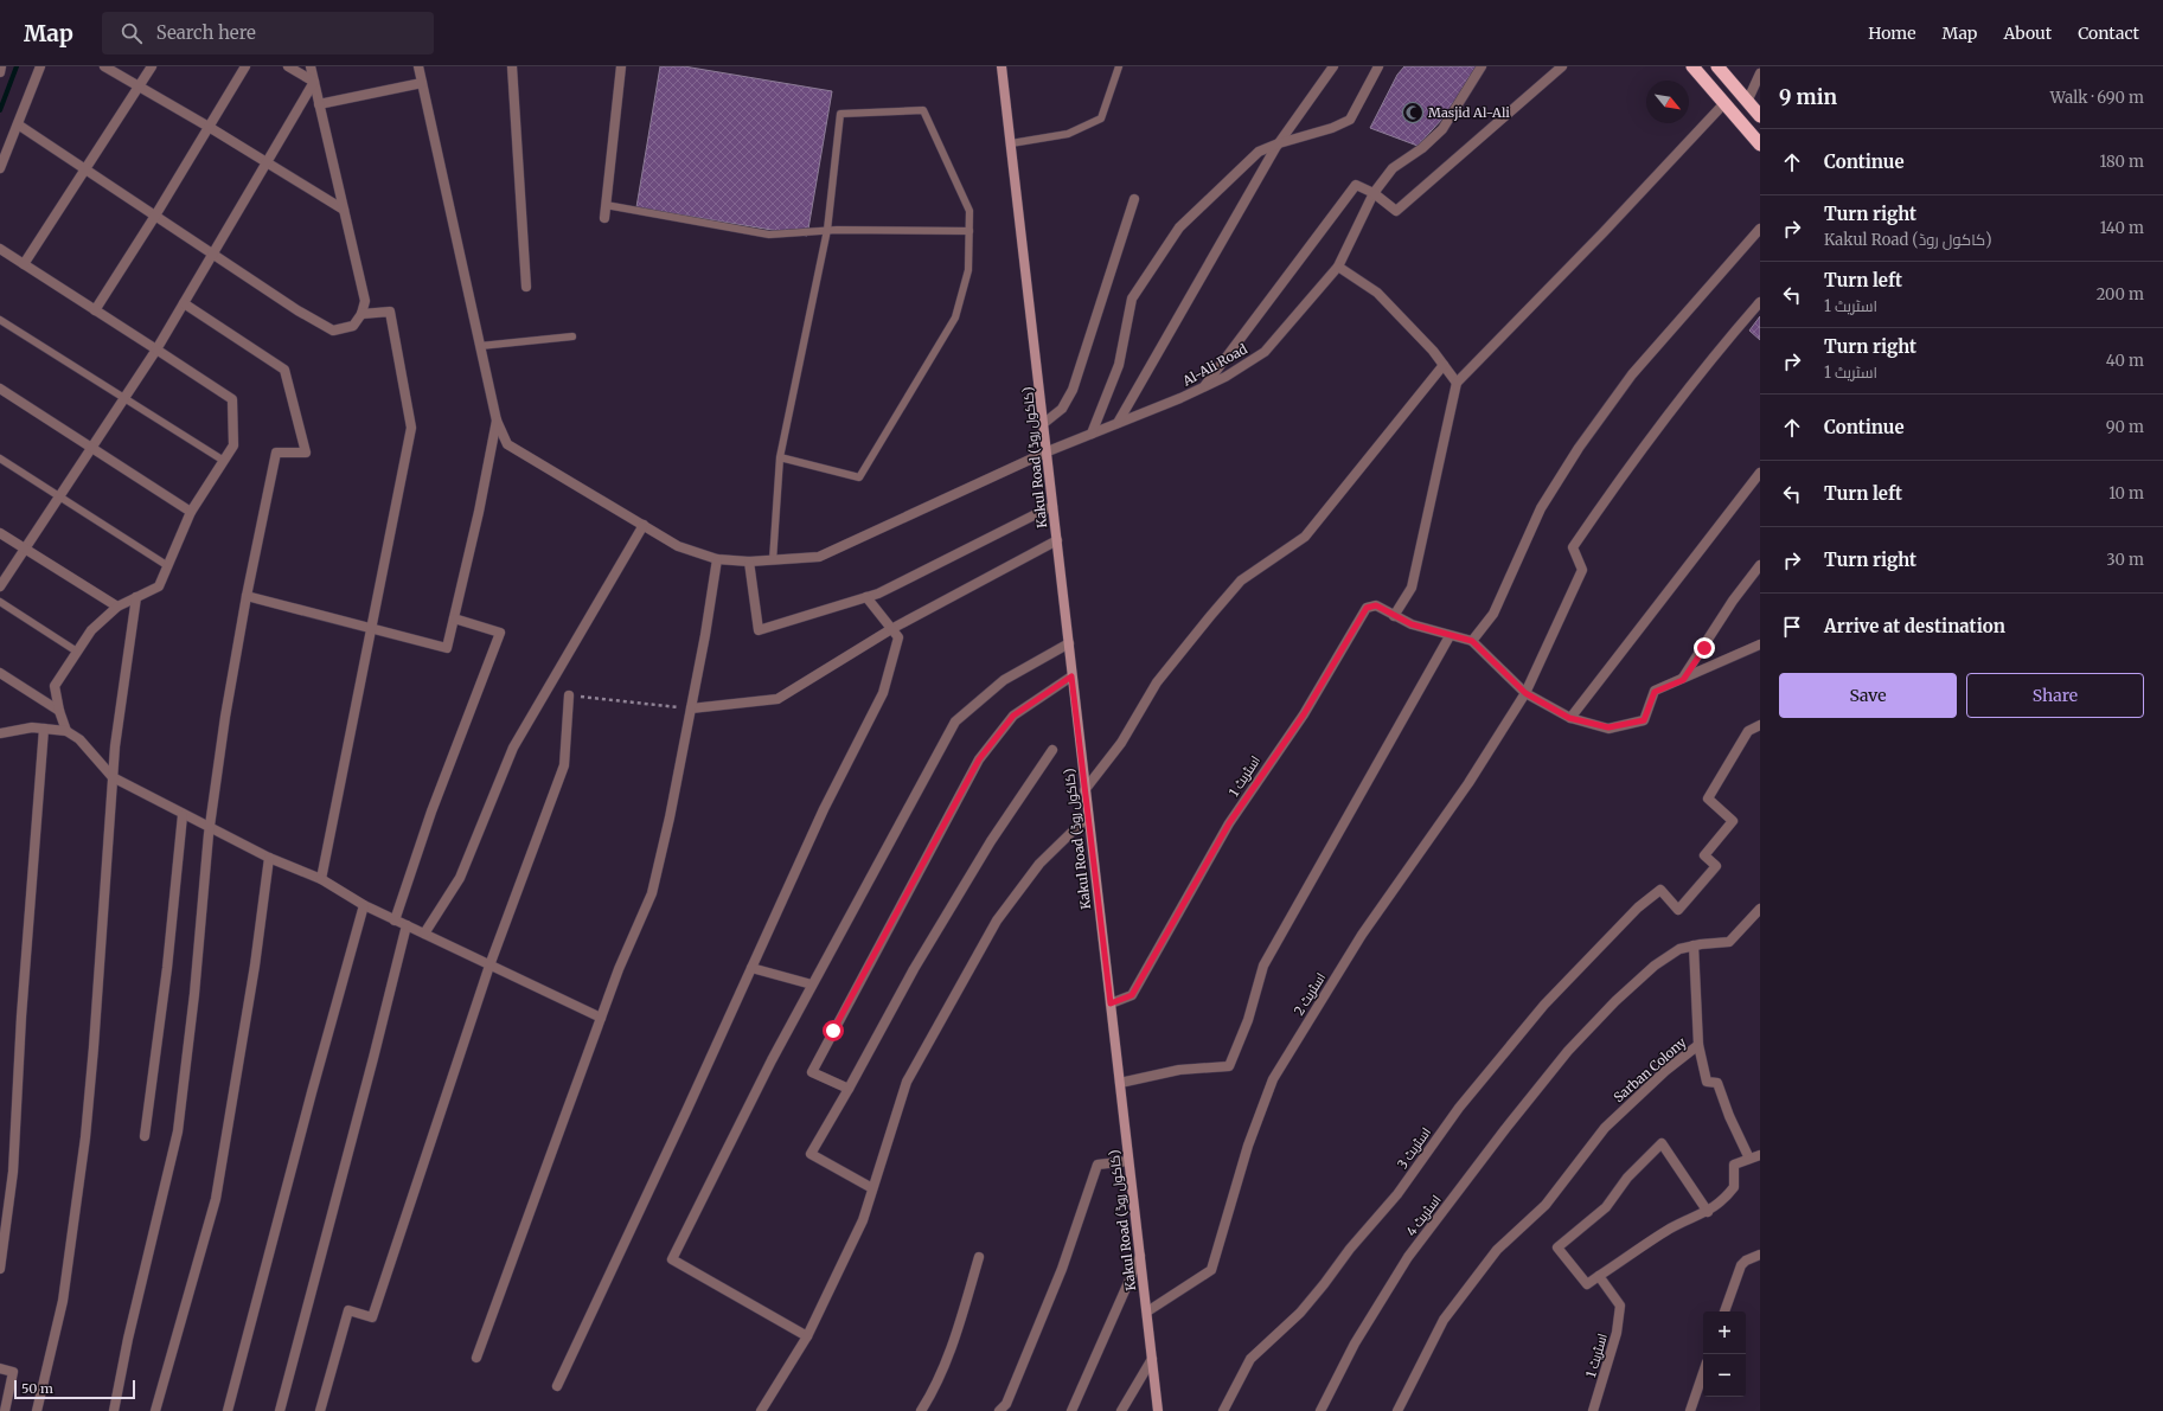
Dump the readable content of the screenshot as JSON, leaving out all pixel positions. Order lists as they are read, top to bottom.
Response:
{
  "streets": {
    "main road": ["Kakul Road (کاکول روڈ)"],
    "street": [
      "Al-Ali Road",
      "اسٹریٹ 1",
      "اسٹریٹ 2",
      "Sarban Colony",
      "اسٹریٹ 3",
      "اسٹریٹ 4"
    ]
  },
  "crossings": [
    ["Al-Ali Road", "Kakul Road (کاکول روڈ)"],
    ["Kakul Road (کاکول روڈ)", "اسٹریٹ 1"],
    ["Kakul Road (کاکول روڈ)", "اسٹریٹ 2"]
  ],
  "places": {
    "mosque": ["Masjid Al-Ali"]
  },
  "scale_bar": "50 m",
  "north": "bottom right",
  "page": {
    "header": "Map",
    "search": "Search here",
    "nav": [
      "Home",
      "Map",
      "About",
      "Contact"
    ],
    "heading": ["9 min", "Walk · 690 m"],
    "list": [
      ["Continue", "180 m"],
      ["Turn right", "Kakul Road (کاکول روڈ)", "140 m"],
      ["Turn left", "اسٹریٹ 1", "200 m"],
      ["Turn right", "اسٹریٹ 1", "40 m"],
      ["Continue", "90 m"],
      ["Turn left", "10 m"],
      ["Turn right", "30 m"],
      "Arrive at destination"
    ],
    "buttons": ["Save", "Share"],
    "map_buttons": ["+", "−"],
    "scale": "50 m"
  }
}
